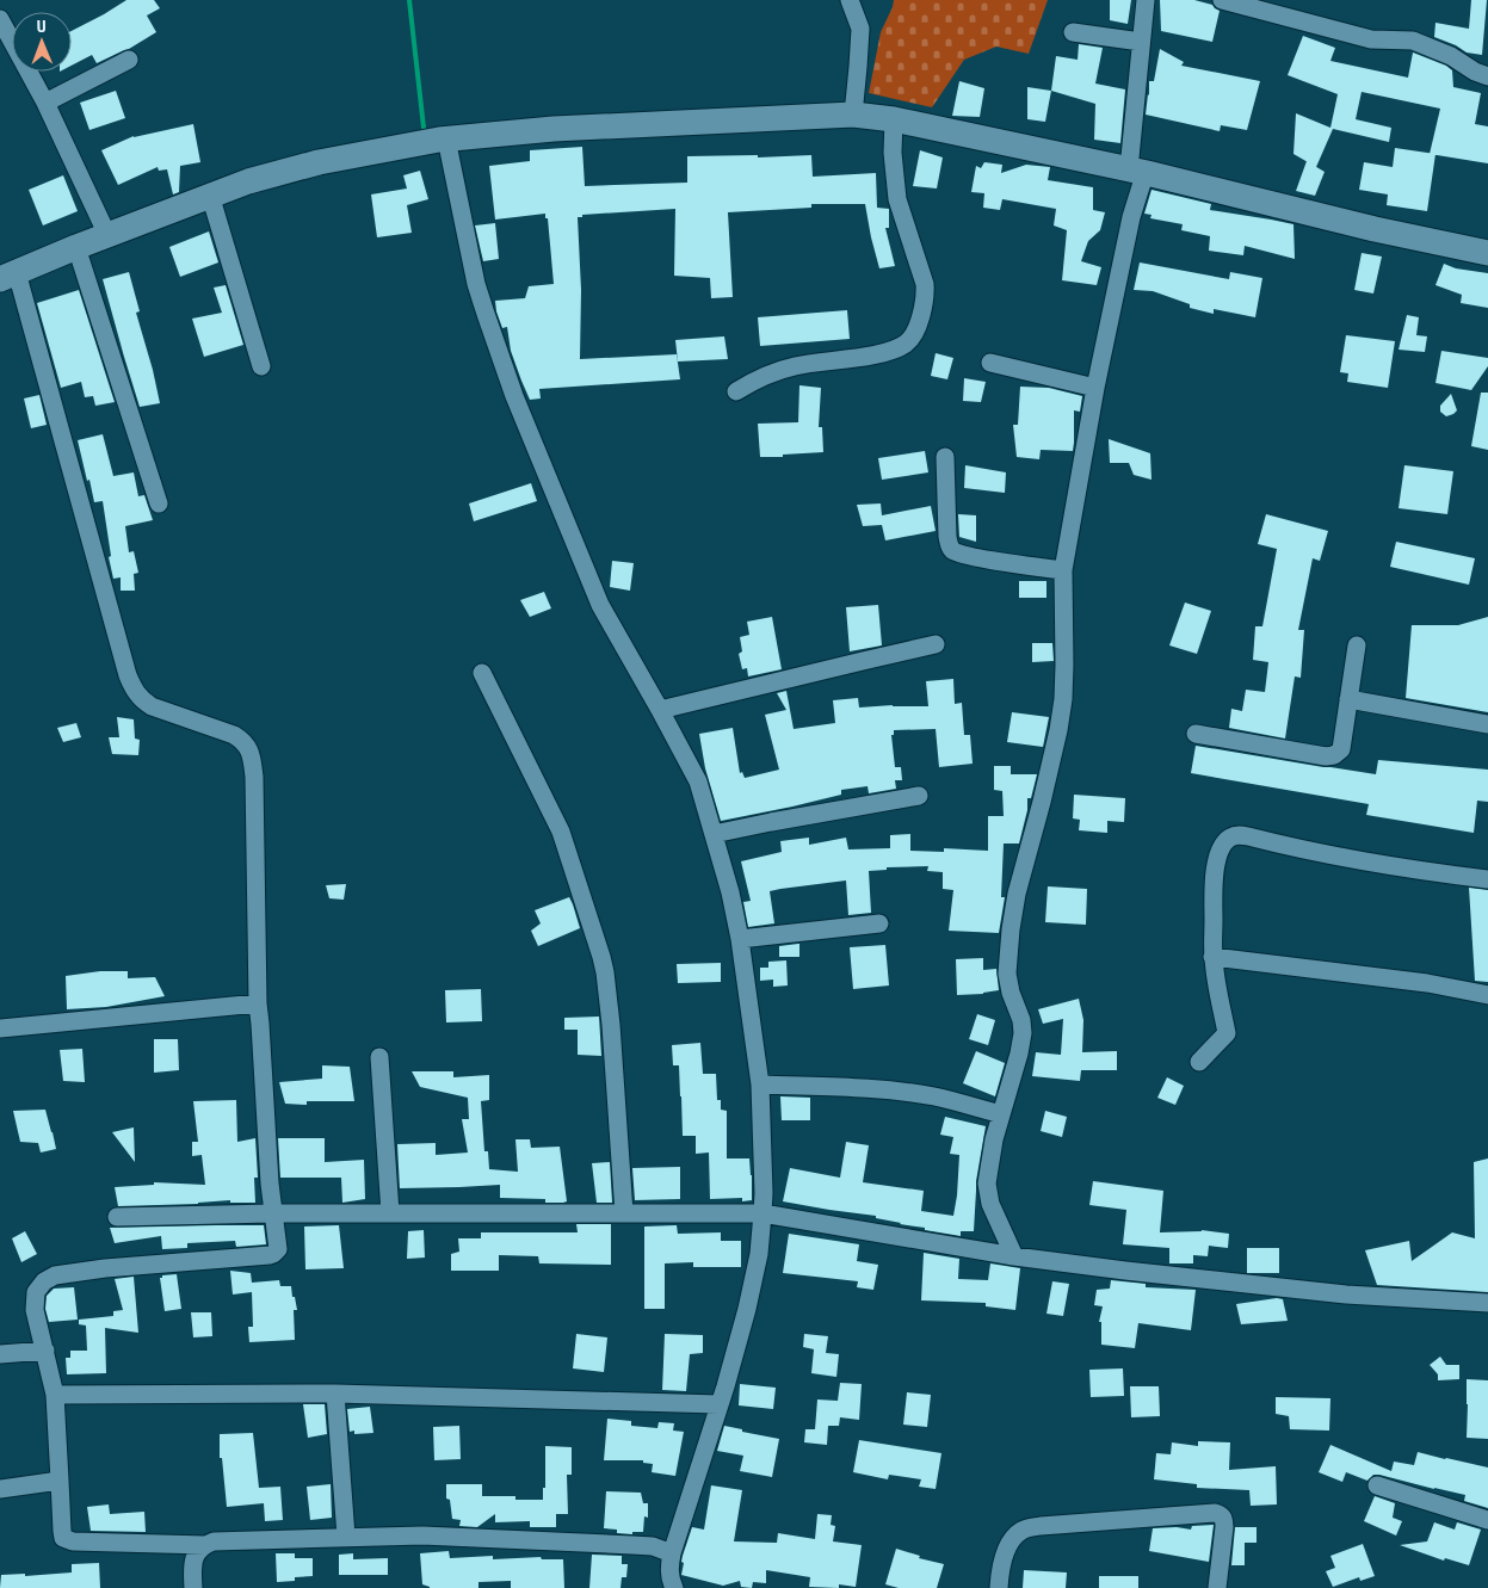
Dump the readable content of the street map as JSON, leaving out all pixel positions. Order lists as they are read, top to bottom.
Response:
{
  "north": "top"
}
